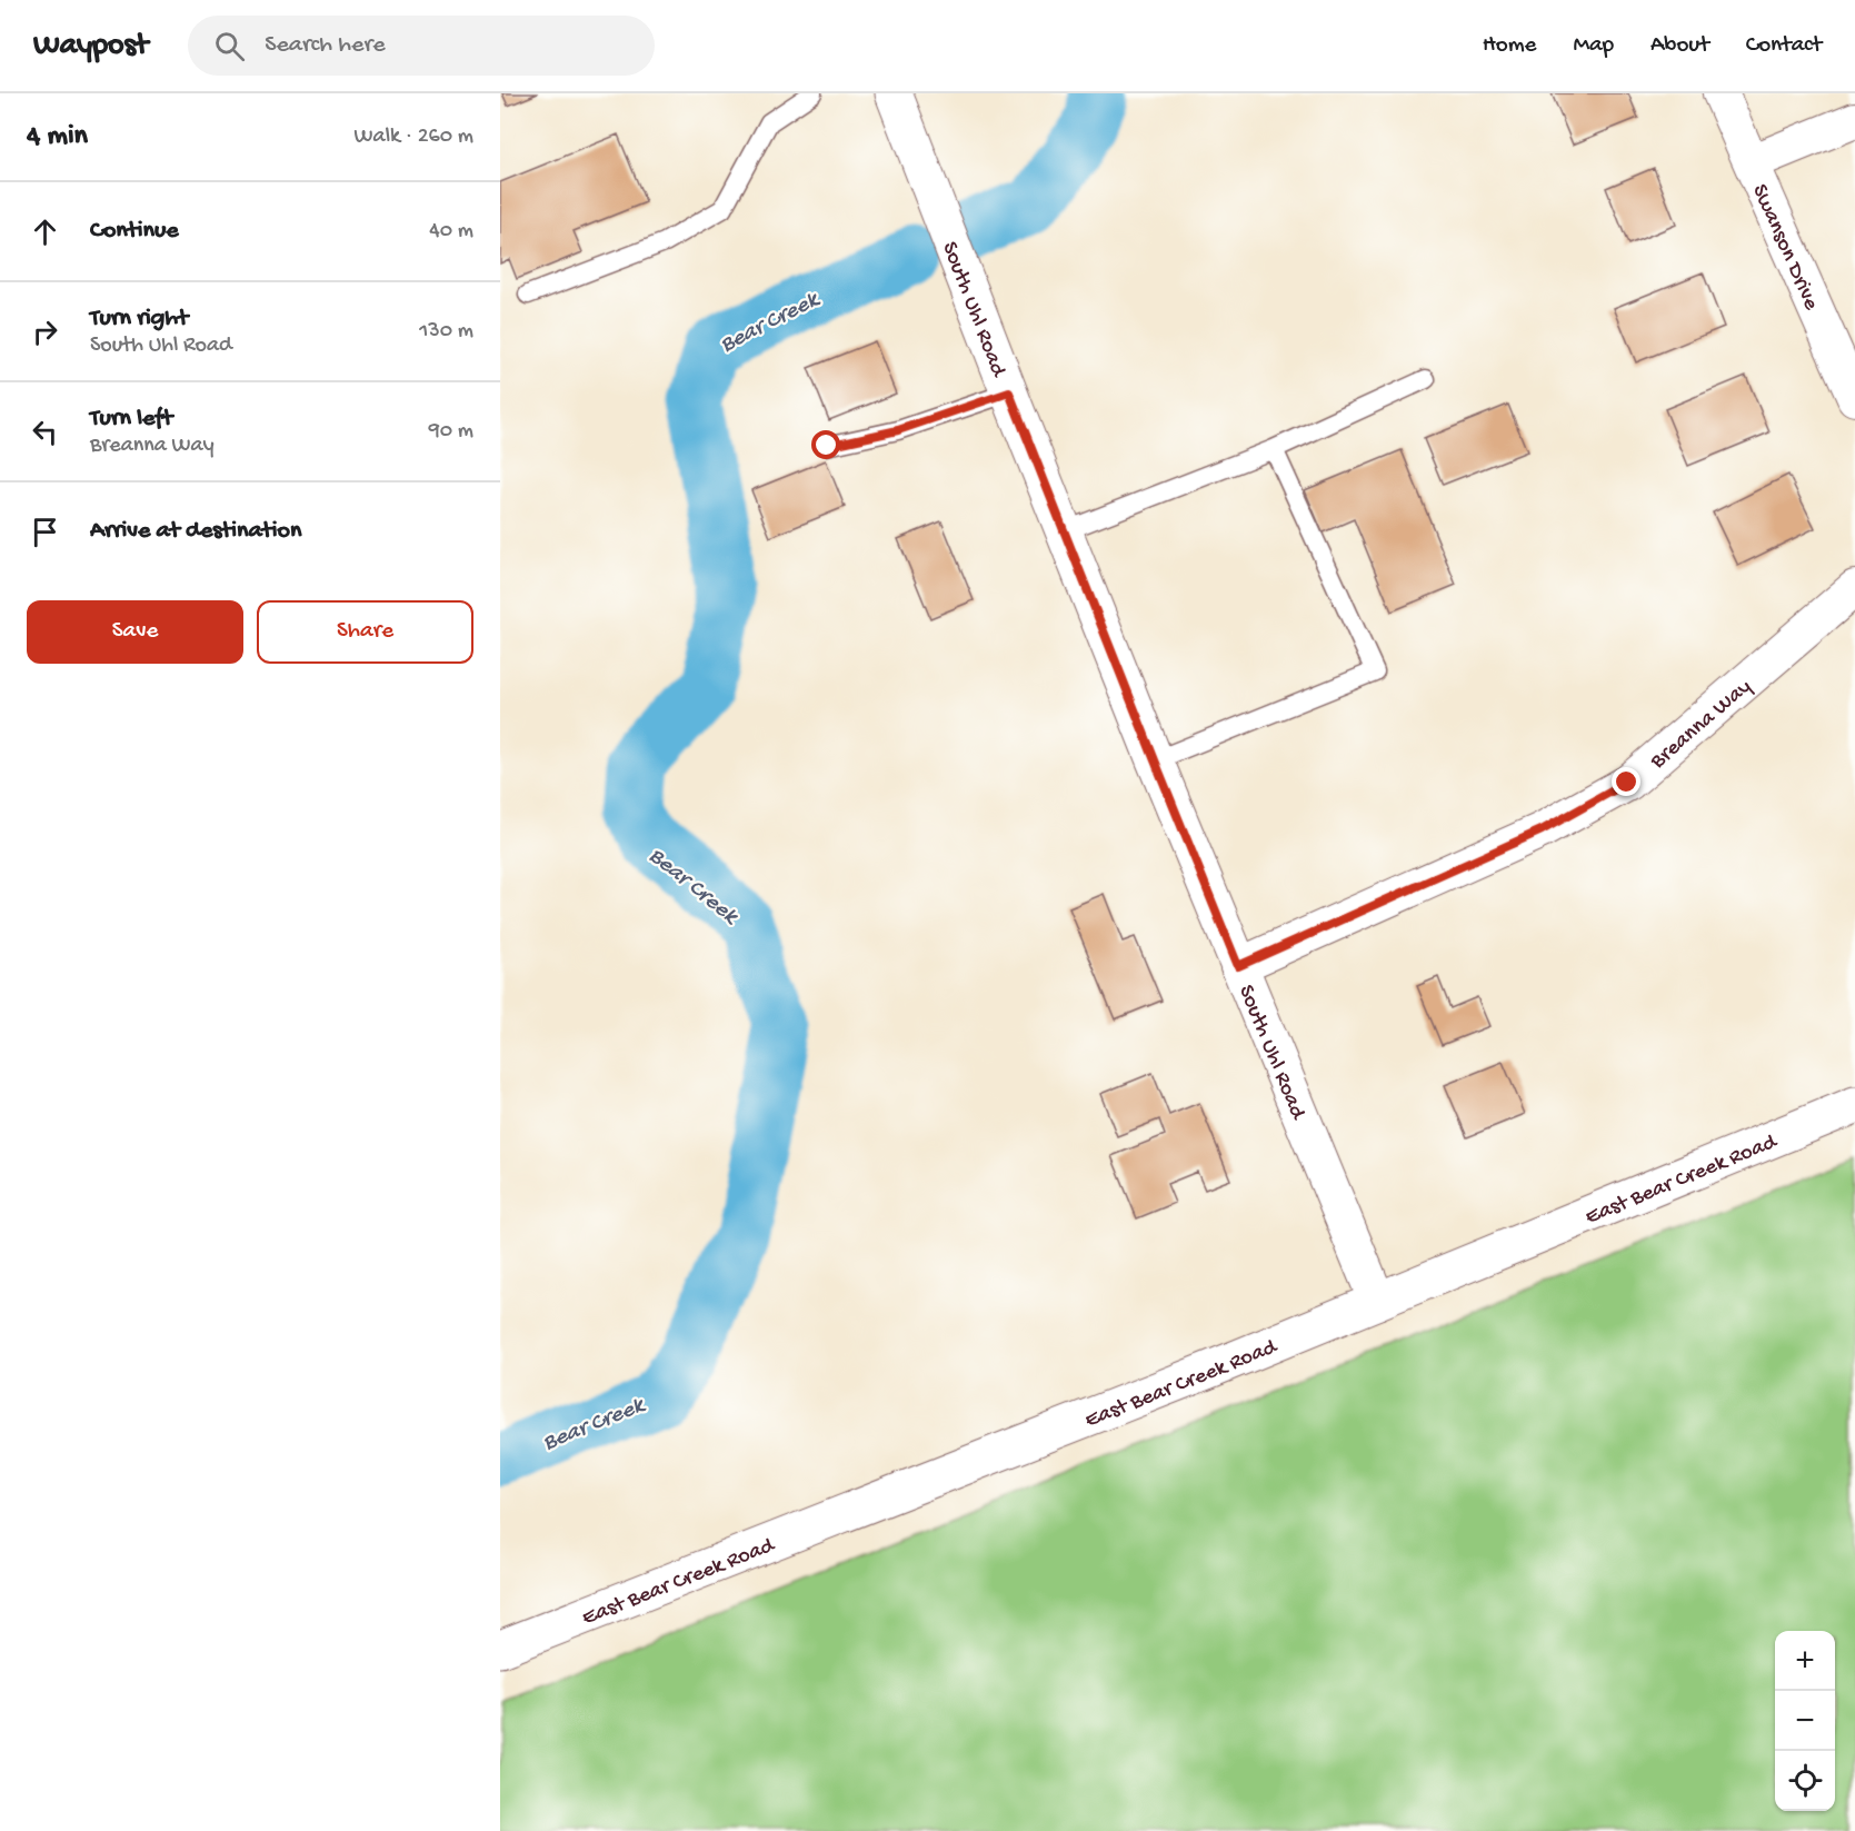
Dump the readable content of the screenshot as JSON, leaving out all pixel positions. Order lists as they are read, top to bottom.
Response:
{
  "streets": {
    "main road": ["South Uhl Road", "East Bear Creek Road"],
    "street": ["Swanson Drive", "Breanna Way"]
  },
  "crossings": [
    ["South Uhl Road", "Breanna Way"],
    ["South Uhl Road", "East Bear Creek Road"]
  ],
  "water": ["Bear Creek"],
  "page": {
    "header": "Waypost",
    "search": "Search here",
    "nav": [
      "Home",
      "Map",
      "About",
      "Contact"
    ],
    "heading": ["4 min", "Walk · 260 m"],
    "list": [
      ["Continue", "40 m"],
      ["Turn right", "South Uhl Road", "130 m"],
      ["Turn left", "Breanna Way", "90 m"],
      "Arrive at destination"
    ],
    "buttons": ["Save", "Share"],
    "map_buttons": ["+", "−"]
  }
}
